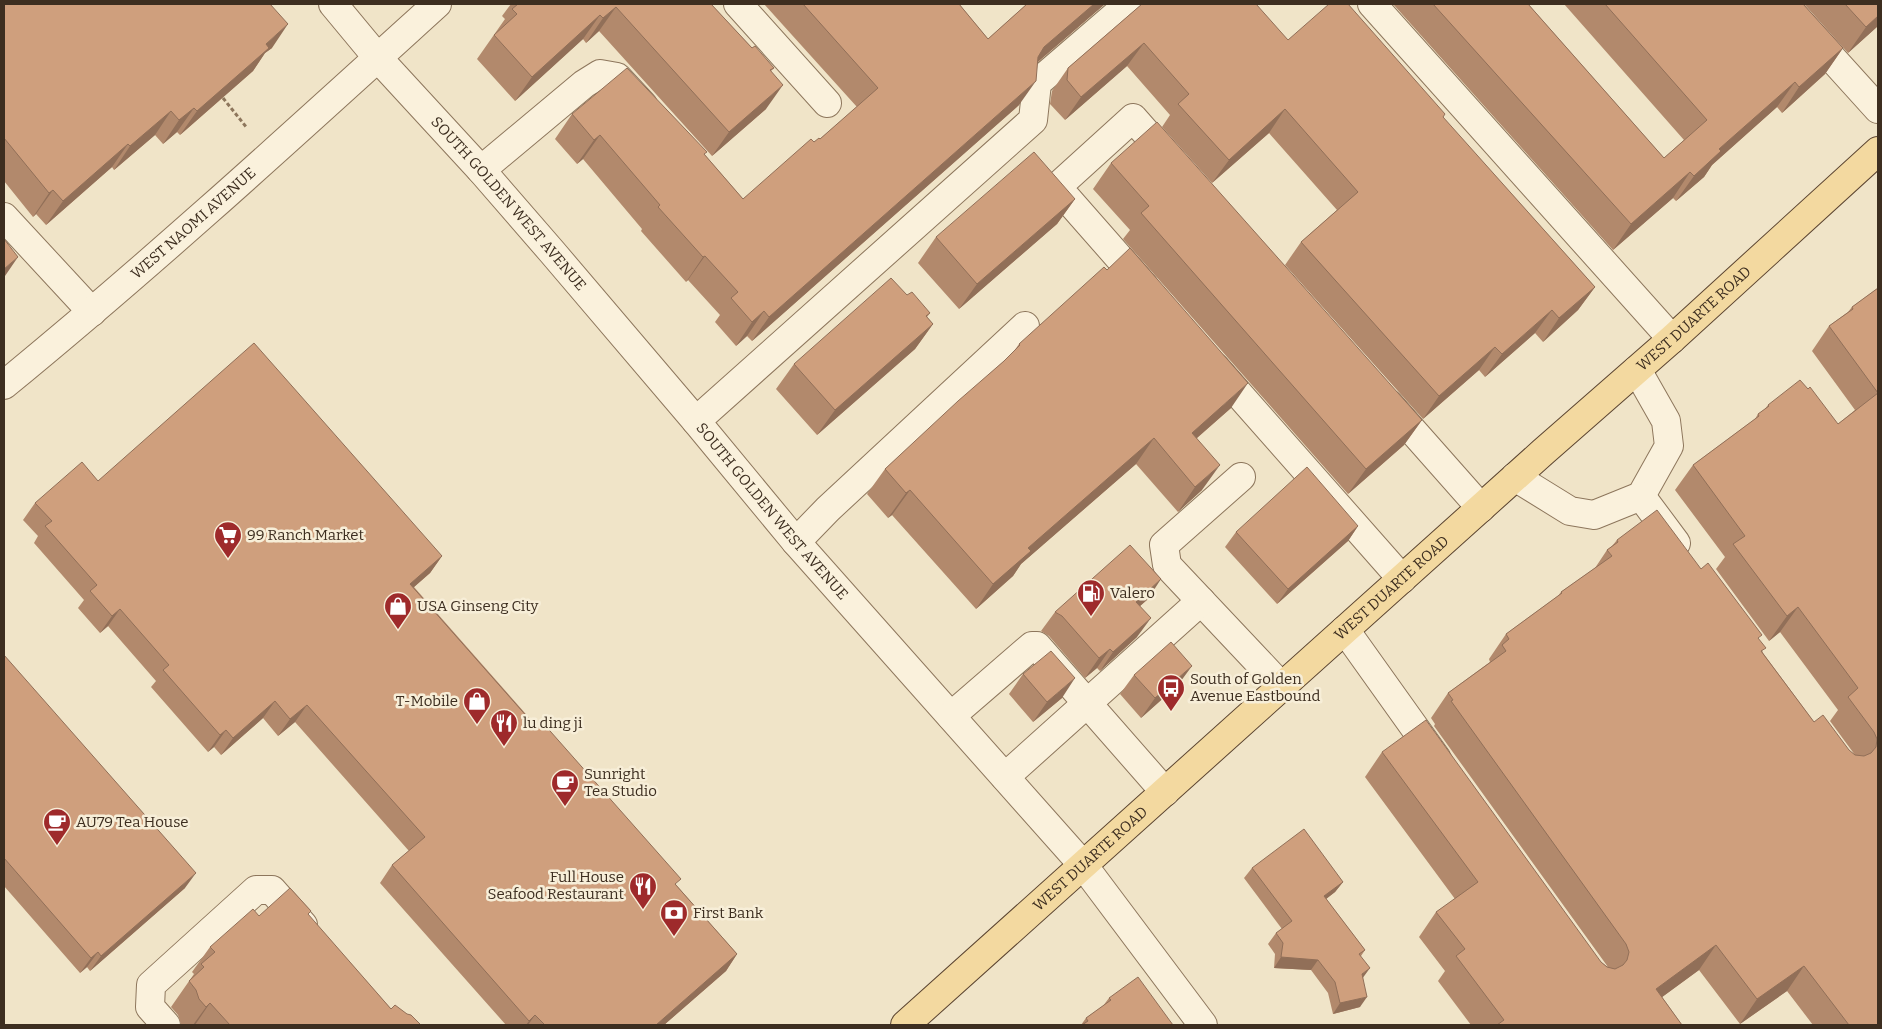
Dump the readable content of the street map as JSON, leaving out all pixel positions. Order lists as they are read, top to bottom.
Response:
{
  "streets": {
    "main road": ["WEST DUARTE ROAD"],
    "street": ["SOUTH GOLDEN WEST AVENUE", "WEST NAOMI AVENUE"]
  },
  "crossings": [
    ["SOUTH GOLDEN WEST AVENUE", "WEST NAOMI AVENUE"],
    ["SOUTH GOLDEN WEST AVENUE", "WEST DUARTE ROAD"]
  ],
  "places": {
    "supermarket": ["99 Ranch Market"],
    "fuel station": ["Valero"],
    "shop": ["USA Ginseng City", "T-Mobile"],
    "bus stop": ["South of Golden Avenue Eastbound"],
    "restaurant": ["lu ding ji", "Full House Seafood Restaurant"],
    "cafe": ["Sunright Tea Studio", "AU79 Tea House"],
    "bank": ["First Bank"]
  }
}
